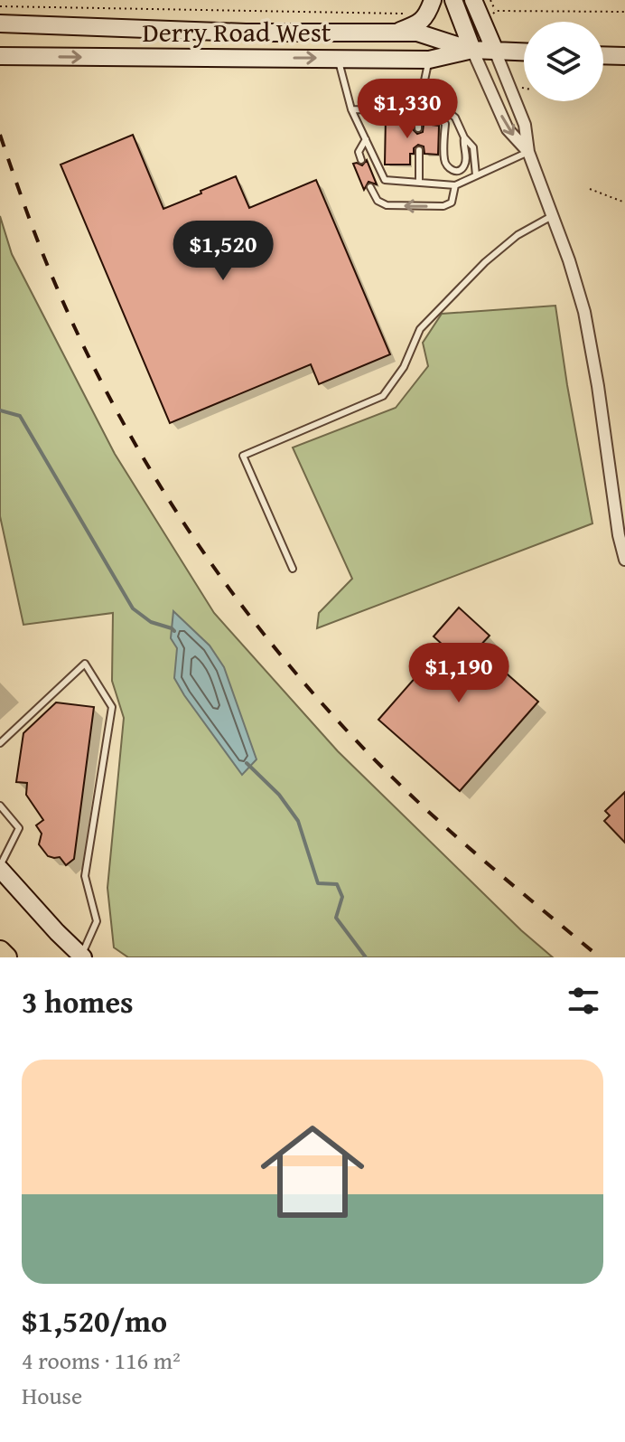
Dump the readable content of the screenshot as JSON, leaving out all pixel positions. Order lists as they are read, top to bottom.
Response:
{
  "streets": {
    "main road": ["Derry Road West"]
  },
  "page": {
    "price": ["$1,330", "$1,520", "$1,190"],
    "heading": "3 homes",
    "list": [
      {
        "name": "$1,520/mo",
        "note": "4 rooms · 116 m² · House"
      }
    ]
  }
}
